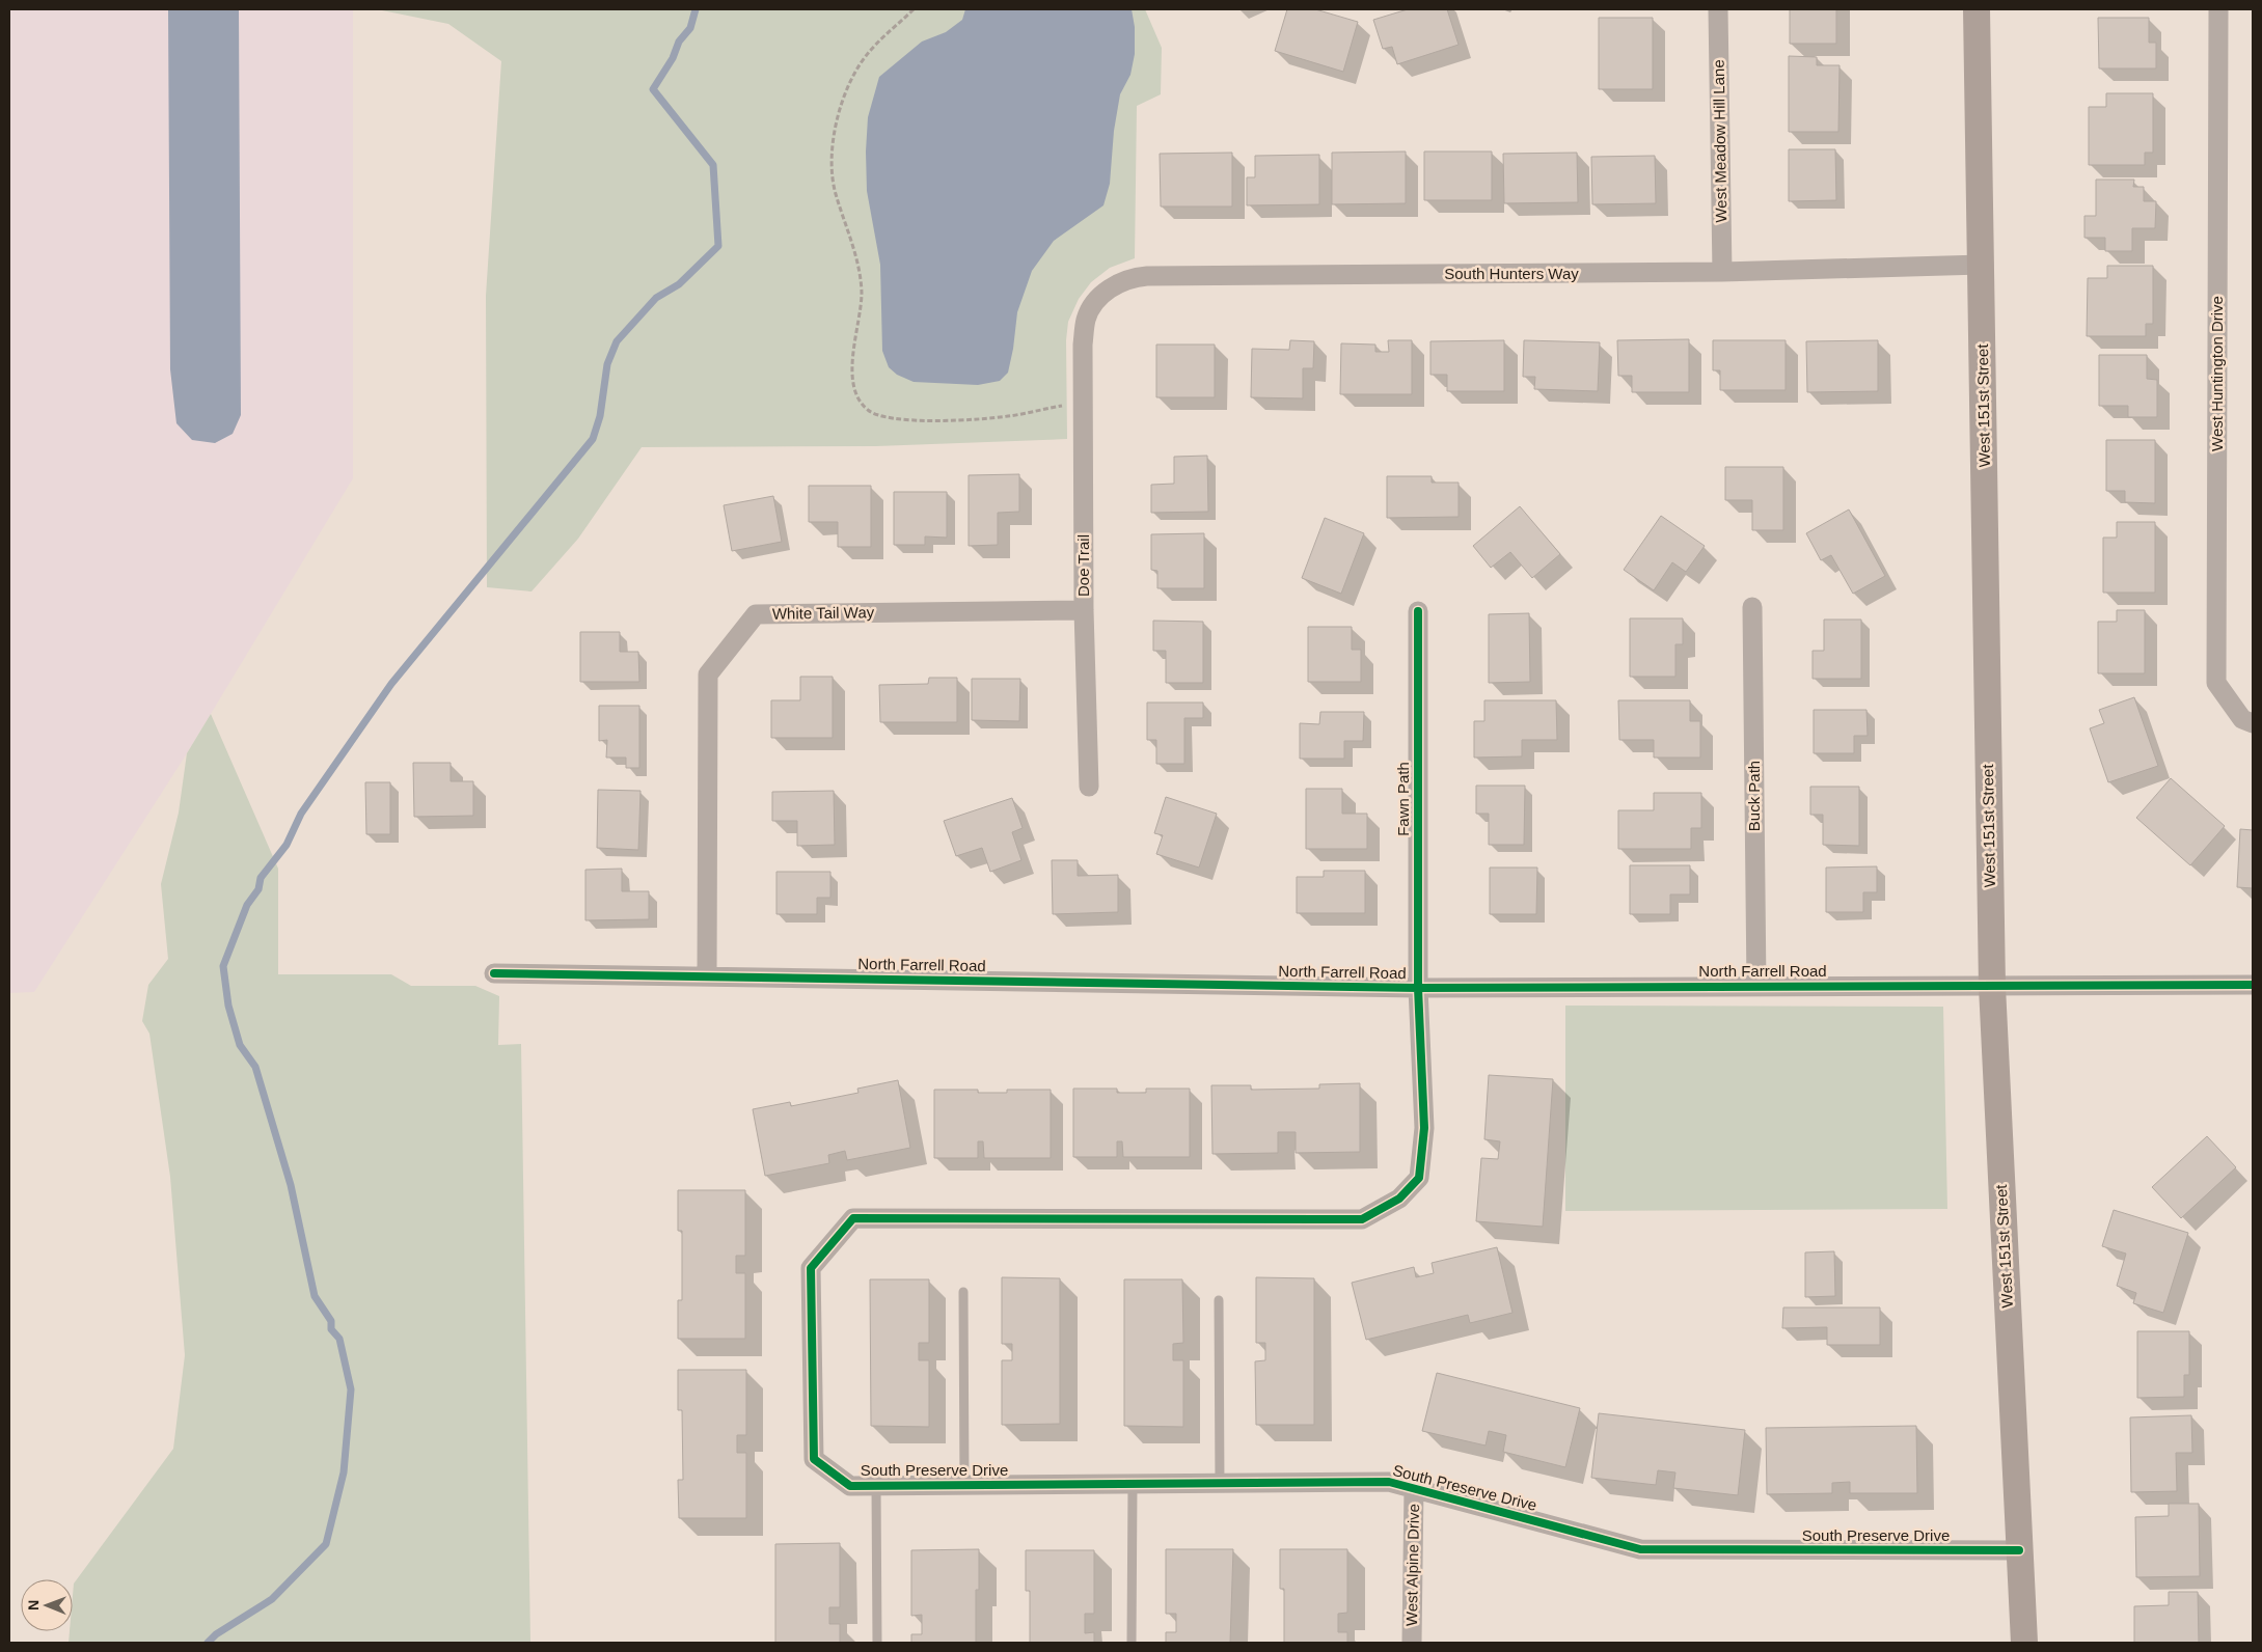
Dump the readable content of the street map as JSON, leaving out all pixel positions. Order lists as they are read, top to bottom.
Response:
{
  "streets": {
    "street": [
      "West Meadow Hill Lane",
      "South Hunters Way",
      "West Huntington Drive",
      "West 151st Street",
      "Doe Trail",
      "White Tail Way",
      "Buck Path",
      "Fawn Path",
      "North Farrell Road",
      "South Preserve Drive",
      "West Alpine Drive"
    ]
  },
  "crossings": [
    ["West Meadow Hill Lane", "South Hunters Way"],
    ["South Hunters Way", "West 151st Street"],
    ["South Hunters Way", "Doe Trail"],
    ["West 151st Street", "North Farrell Road"],
    ["West 151st Street", "South Preserve Drive"],
    ["Doe Trail", "White Tail Way"],
    ["White Tail Way", "North Farrell Road"],
    ["Buck Path", "North Farrell Road"],
    ["Fawn Path", "North Farrell Road"],
    ["Fawn Path", "South Preserve Drive"],
    ["North Farrell Road", "South Preserve Drive"],
    ["South Preserve Drive", "West Alpine Drive"]
  ],
  "north": "left"
}
